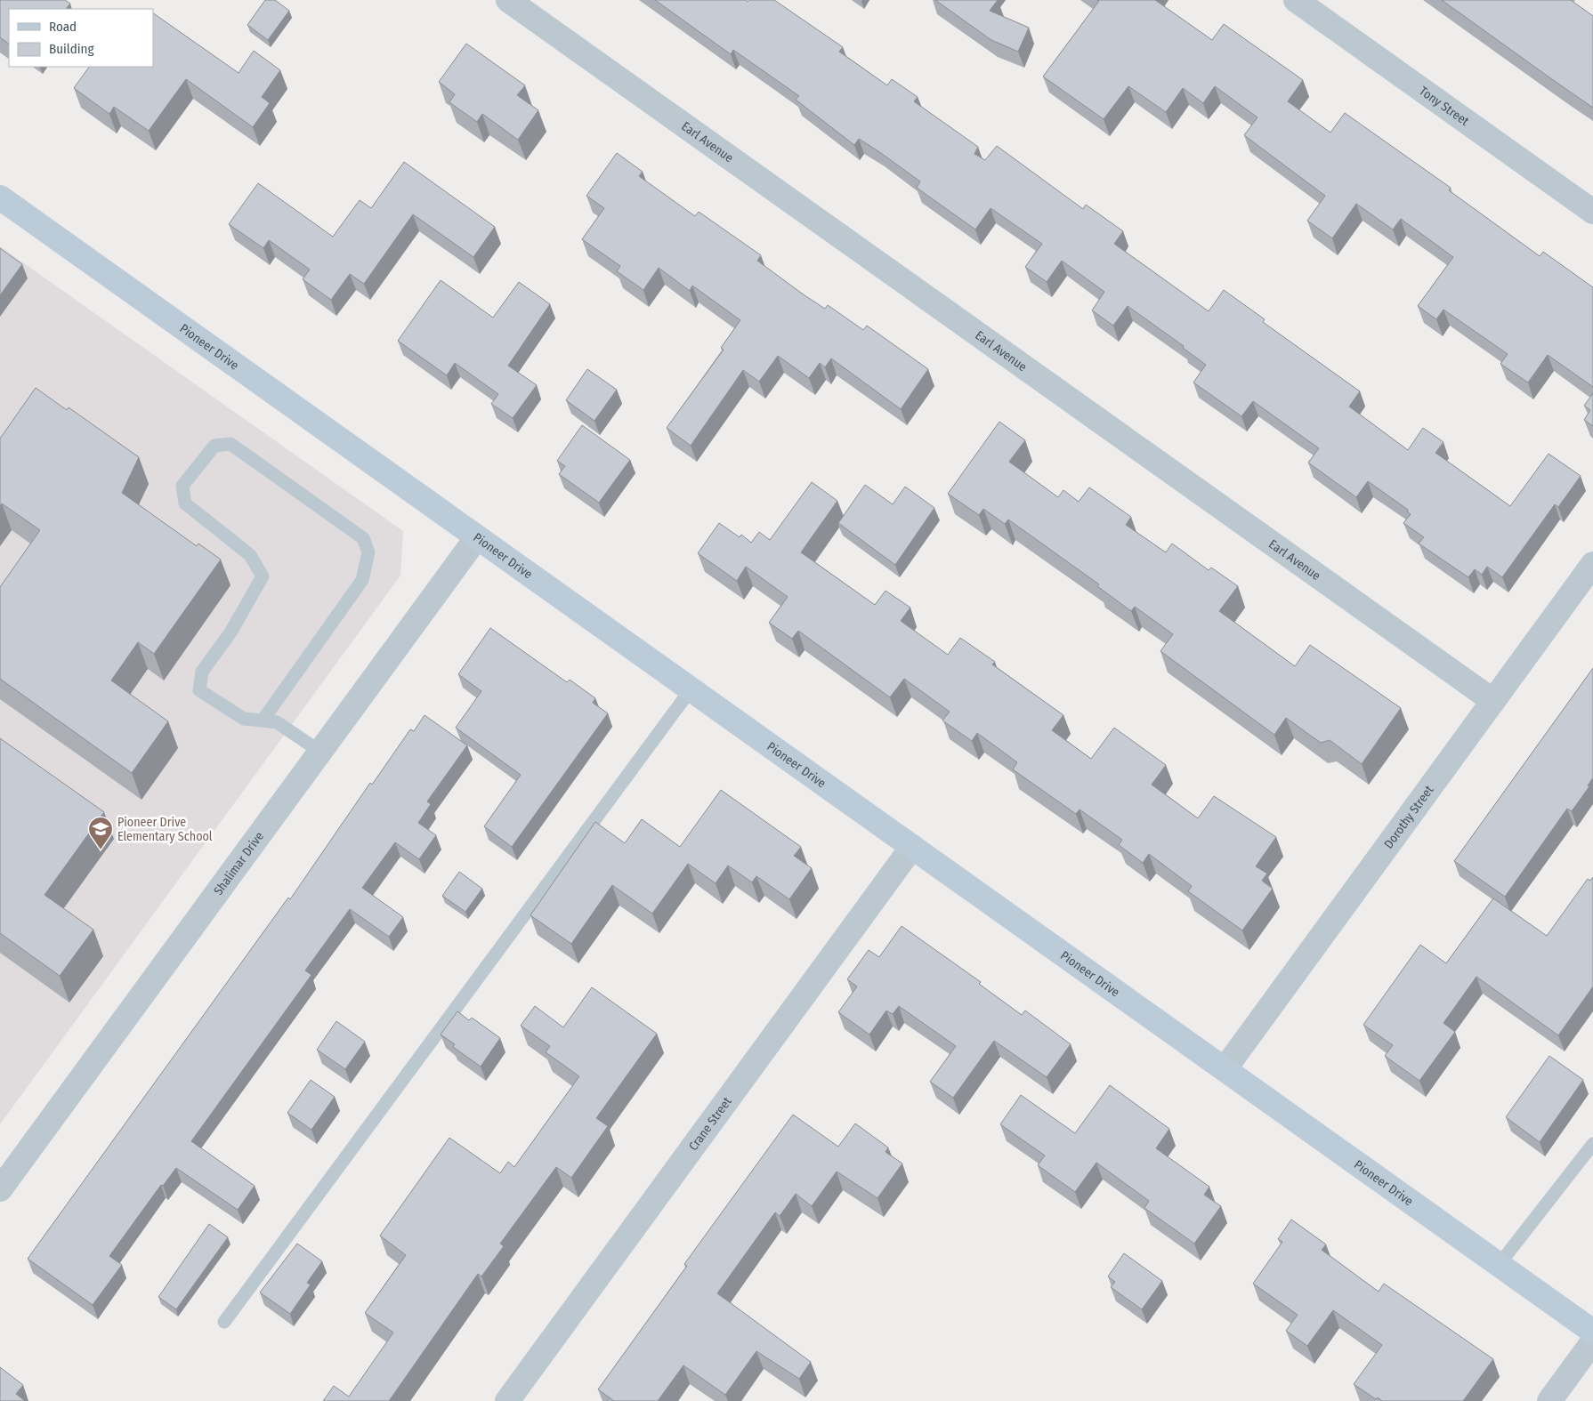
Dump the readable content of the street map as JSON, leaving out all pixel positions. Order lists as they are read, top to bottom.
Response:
{
  "streets": {
    "street": [
      "Tony Street",
      "Earl Avenue",
      "Pioneer Drive",
      "Dorothy Street",
      "Shalimar Drive",
      "Crane Street"
    ]
  },
  "crossings": [
    ["Earl Avenue", "Dorothy Street"],
    ["Pioneer Drive", "Dorothy Street"],
    ["Pioneer Drive", "Shalimar Drive"],
    ["Pioneer Drive", "Crane Street"]
  ],
  "places": {
    "school or university": ["Pioneer Drive Elementary School"]
  },
  "legend": ["Road", "Building"]
}
